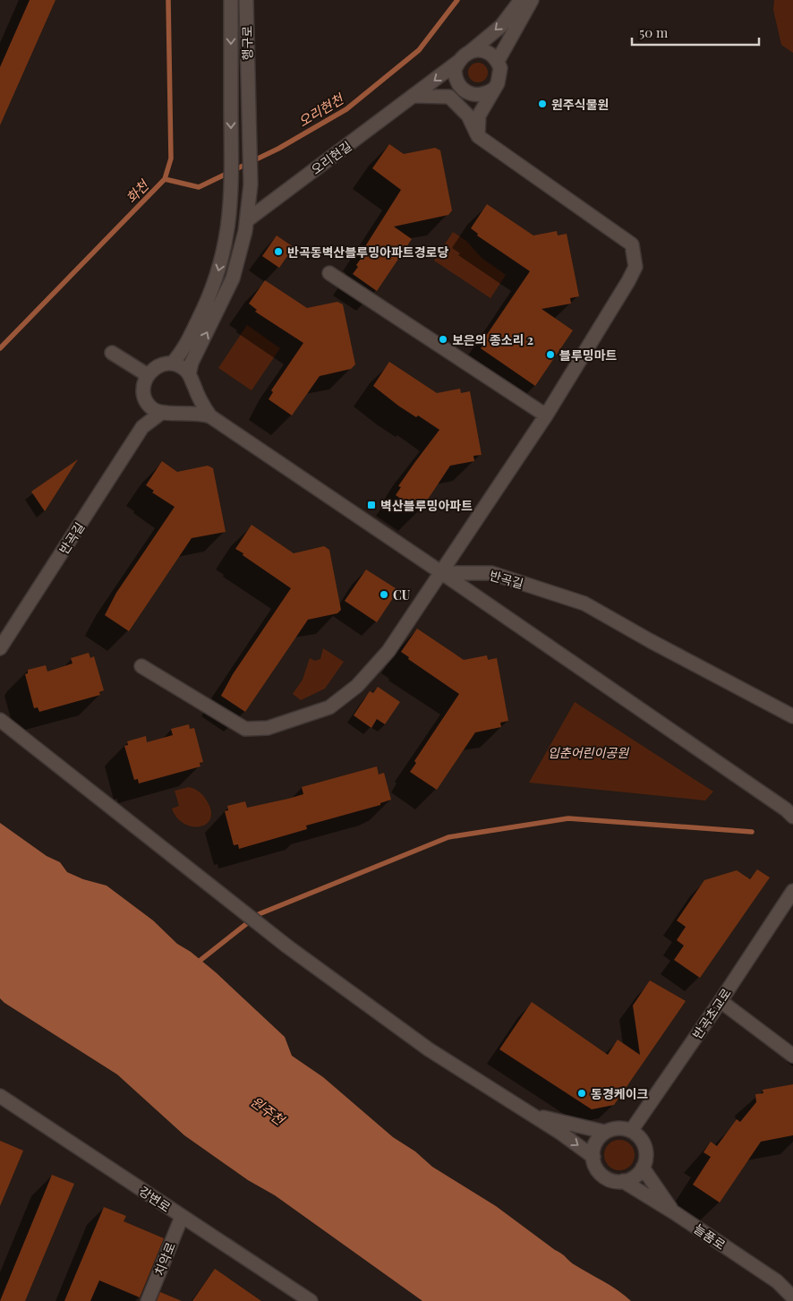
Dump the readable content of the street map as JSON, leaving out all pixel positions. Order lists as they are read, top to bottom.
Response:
{
  "streets": {
    "street": [
      "행구로",
      "오리현길",
      "반곡길",
      "반곡초교로",
      "강변로",
      "늘품로",
      "치악로"
    ]
  },
  "crossings": [
    ["행구로", "오리현길"],
    ["반곡초교로", "늘품로"],
    ["강변로", "치악로"]
  ],
  "water": ["오리현천", "화천", "원주천"],
  "parks": ["입춘어린이공원"],
  "places": {
    "other": [
      "원주식물원",
      "반곡동벽산블루밍아파트경로당",
      "보은의 종소리 2",
      "블루밍마트",
      "CU",
      "동경케이크"
    ],
    "transit": ["벽산블루밍아파트"]
  },
  "scale_bar": "50 m"
}
